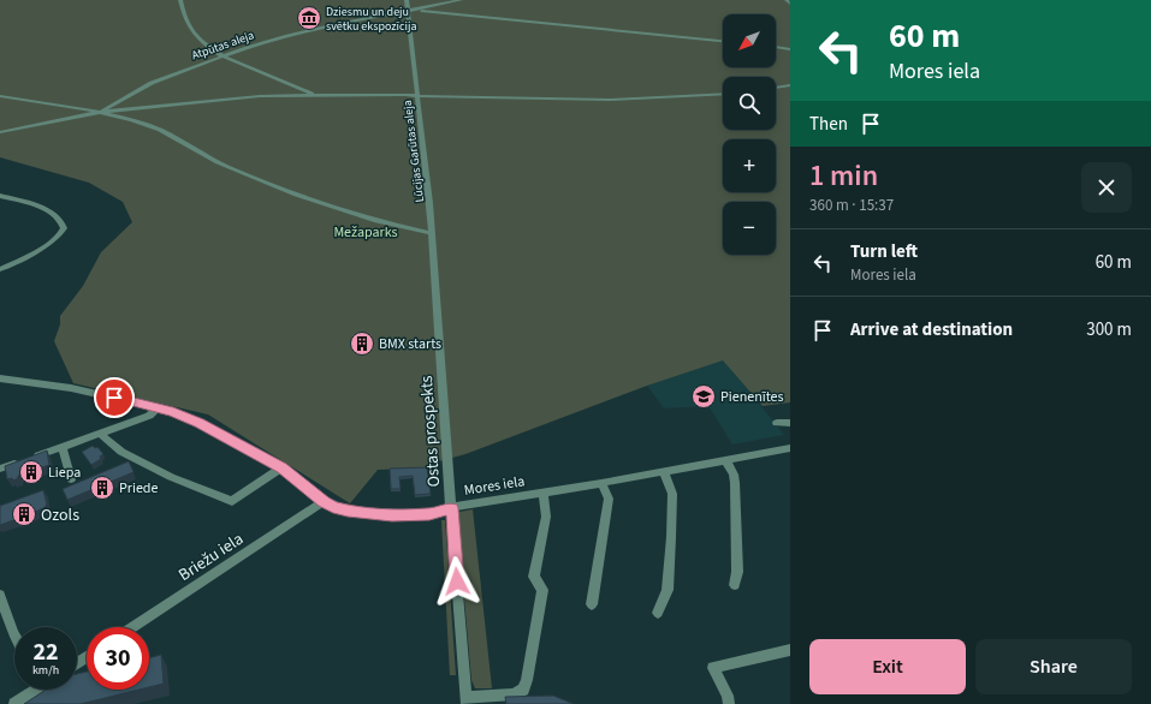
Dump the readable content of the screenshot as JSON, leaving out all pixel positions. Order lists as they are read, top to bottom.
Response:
{
  "streets": {
    "street": [
      "Atpūtas aleja",
      "Lūcijas Garūtas aleja",
      "Ostas prospekts",
      "Mores iela",
      "Briežu iela"
    ]
  },
  "crossings": [
    ["Atpūtas aleja", "Lūcijas Garūtas aleja"],
    ["Lūcijas Garūtas aleja", "Ostas prospekts"],
    ["Ostas prospekts", "Mores iela"],
    ["Mores iela", "Briežu iela"]
  ],
  "parks": ["Mežaparks"],
  "places": {
    "museum": ["Dziesmu un deju svētku ekspozīcija"],
    "building": [
      "BMX starts",
      "Liepa",
      "Priede",
      "Ozols"
    ],
    "school or university": ["Pienenītes"]
  },
  "north": "bottom left",
  "page": {
    "turn": ["60 m", "Mores iela"],
    "map_buttons": ["+", "−"],
    "then": "Then",
    "heading": ["1 min", "360 m · 15:37"],
    "list": [
      {
        "name": "Turn left",
        "note": "Mores iela",
        "value": "60 m"
      },
      {
        "name": "Arrive at destination",
        "value": "300 m"
      }
    ],
    "speed": "22 km/h",
    "limit": "30",
    "buttons": ["Exit", "Share"]
  }
}
